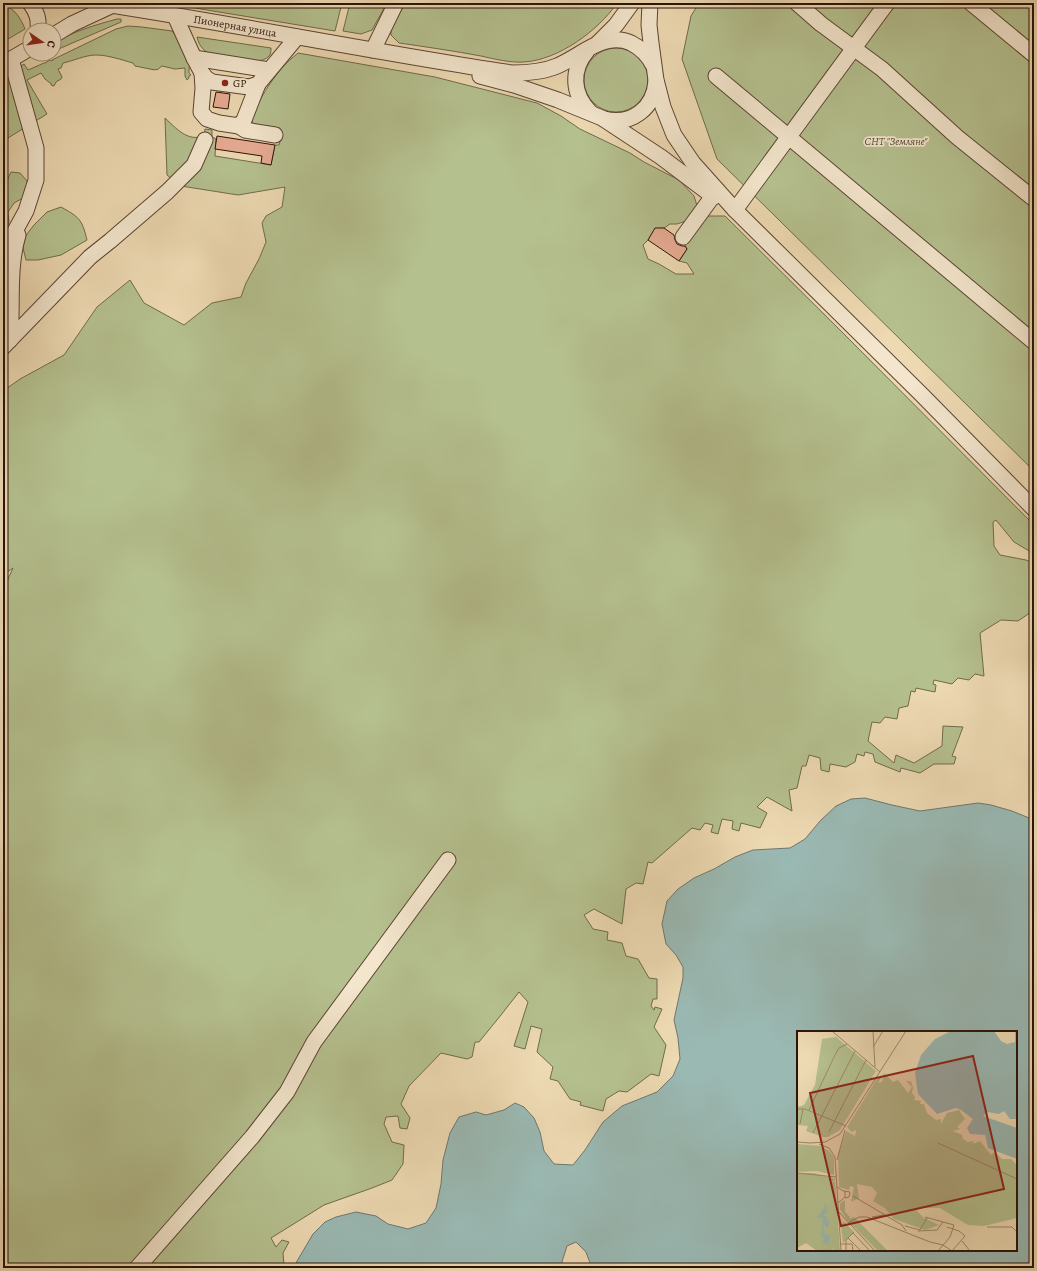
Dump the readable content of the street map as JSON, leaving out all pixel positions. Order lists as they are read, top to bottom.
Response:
{
  "streets": {
    "street": ["Пионерная улица"]
  },
  "parks": ["СНТ \"Земляне\""],
  "places": ["GP"],
  "north": "right"
}
